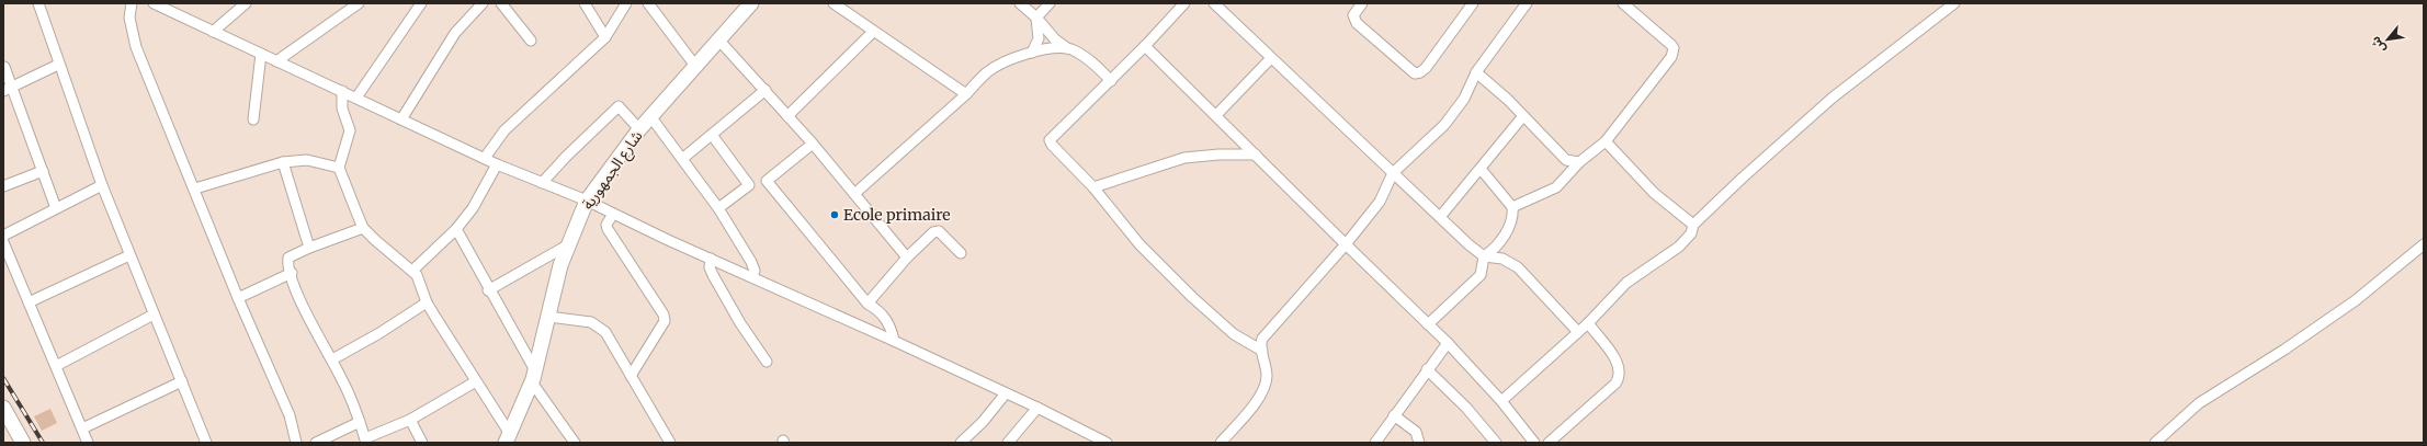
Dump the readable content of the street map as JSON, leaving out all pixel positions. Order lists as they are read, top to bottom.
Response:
{
  "streets": {
    "main road": ["شارع الجمهورية"]
  },
  "places": ["Ecole primaire"],
  "north": "bottom left"
}
